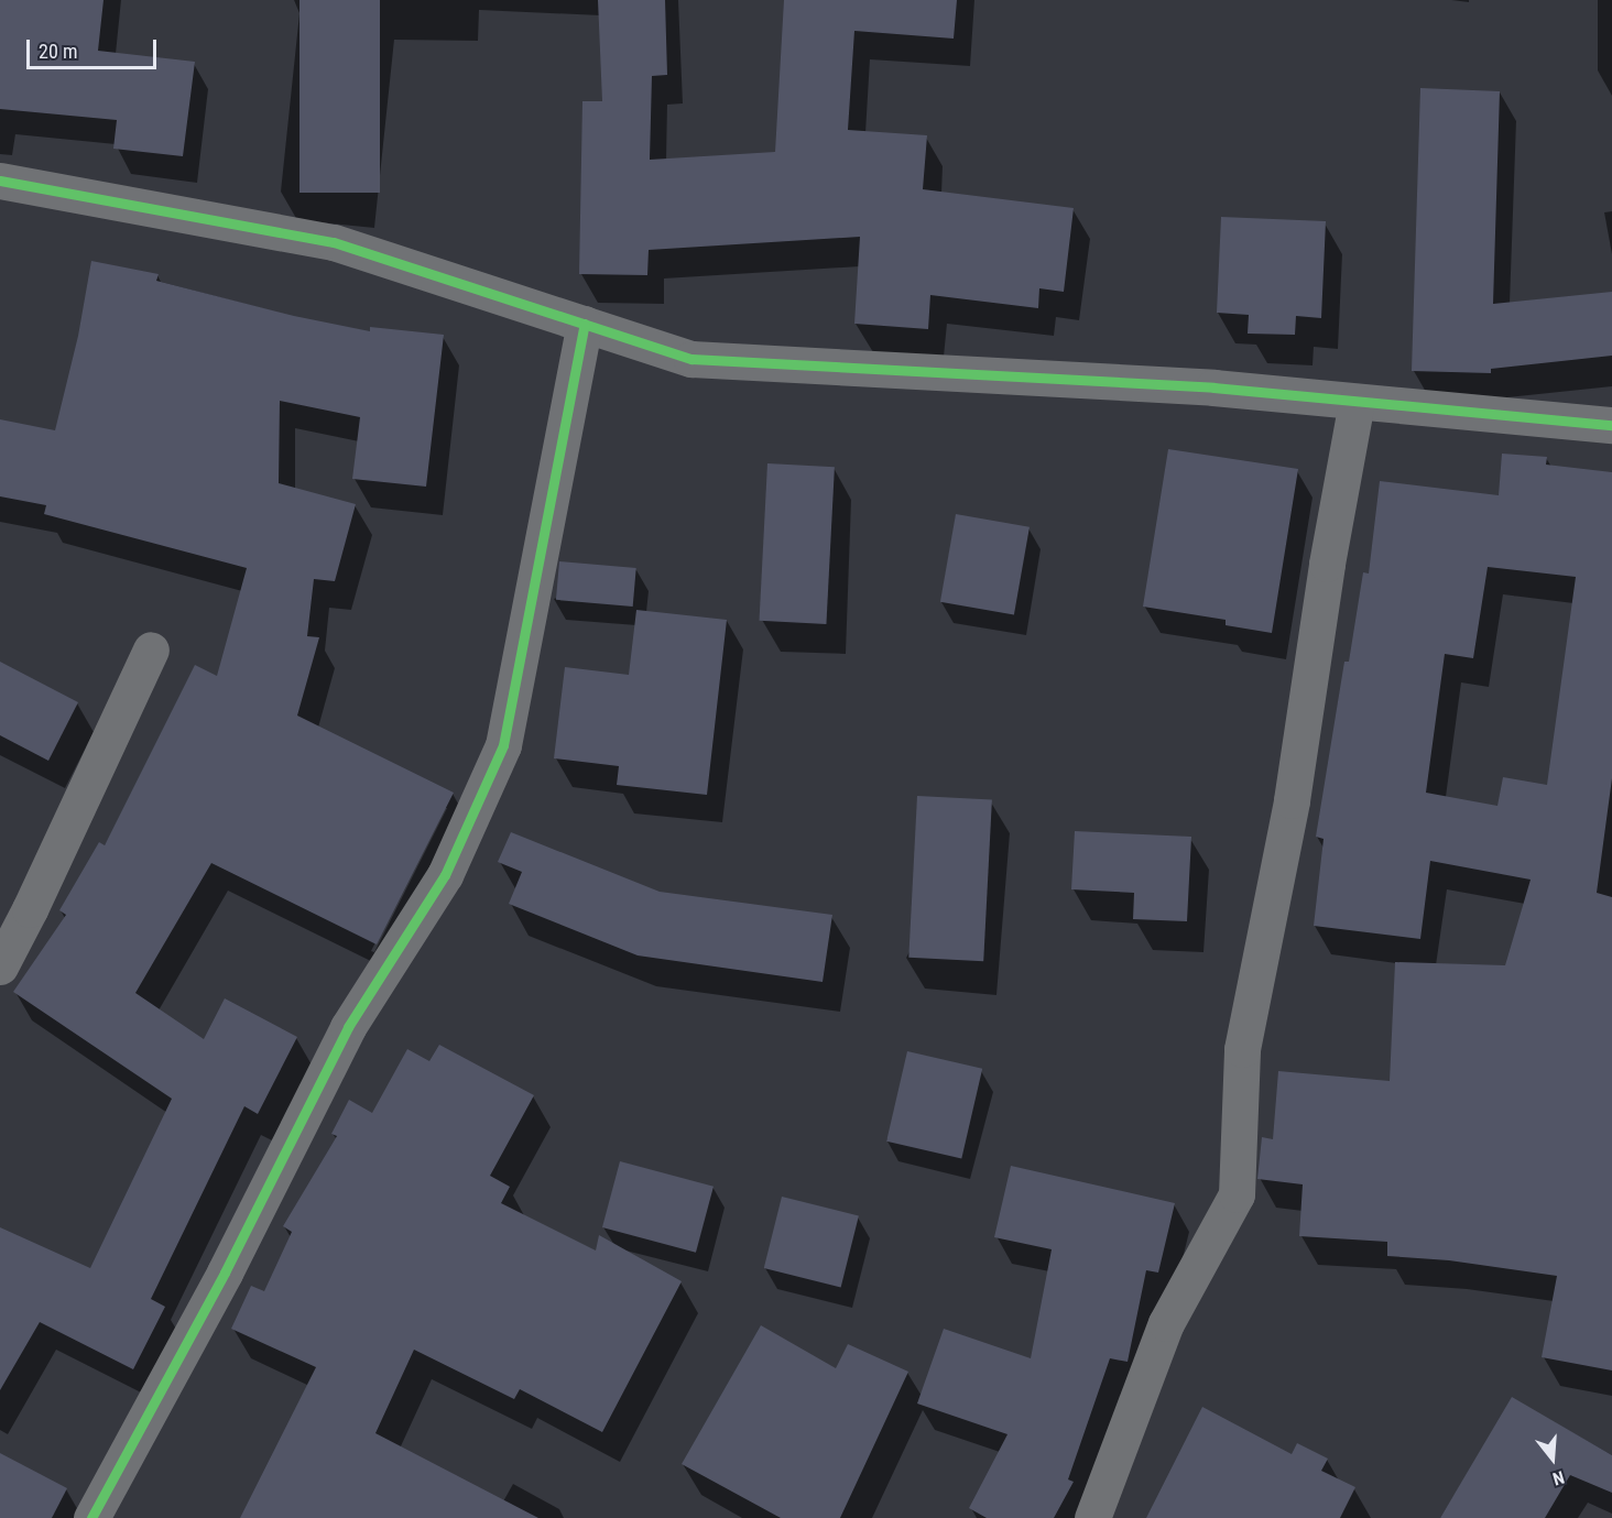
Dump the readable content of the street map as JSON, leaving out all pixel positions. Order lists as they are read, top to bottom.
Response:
{
  "scale_bar": "20 m",
  "north": "bottom"
}
